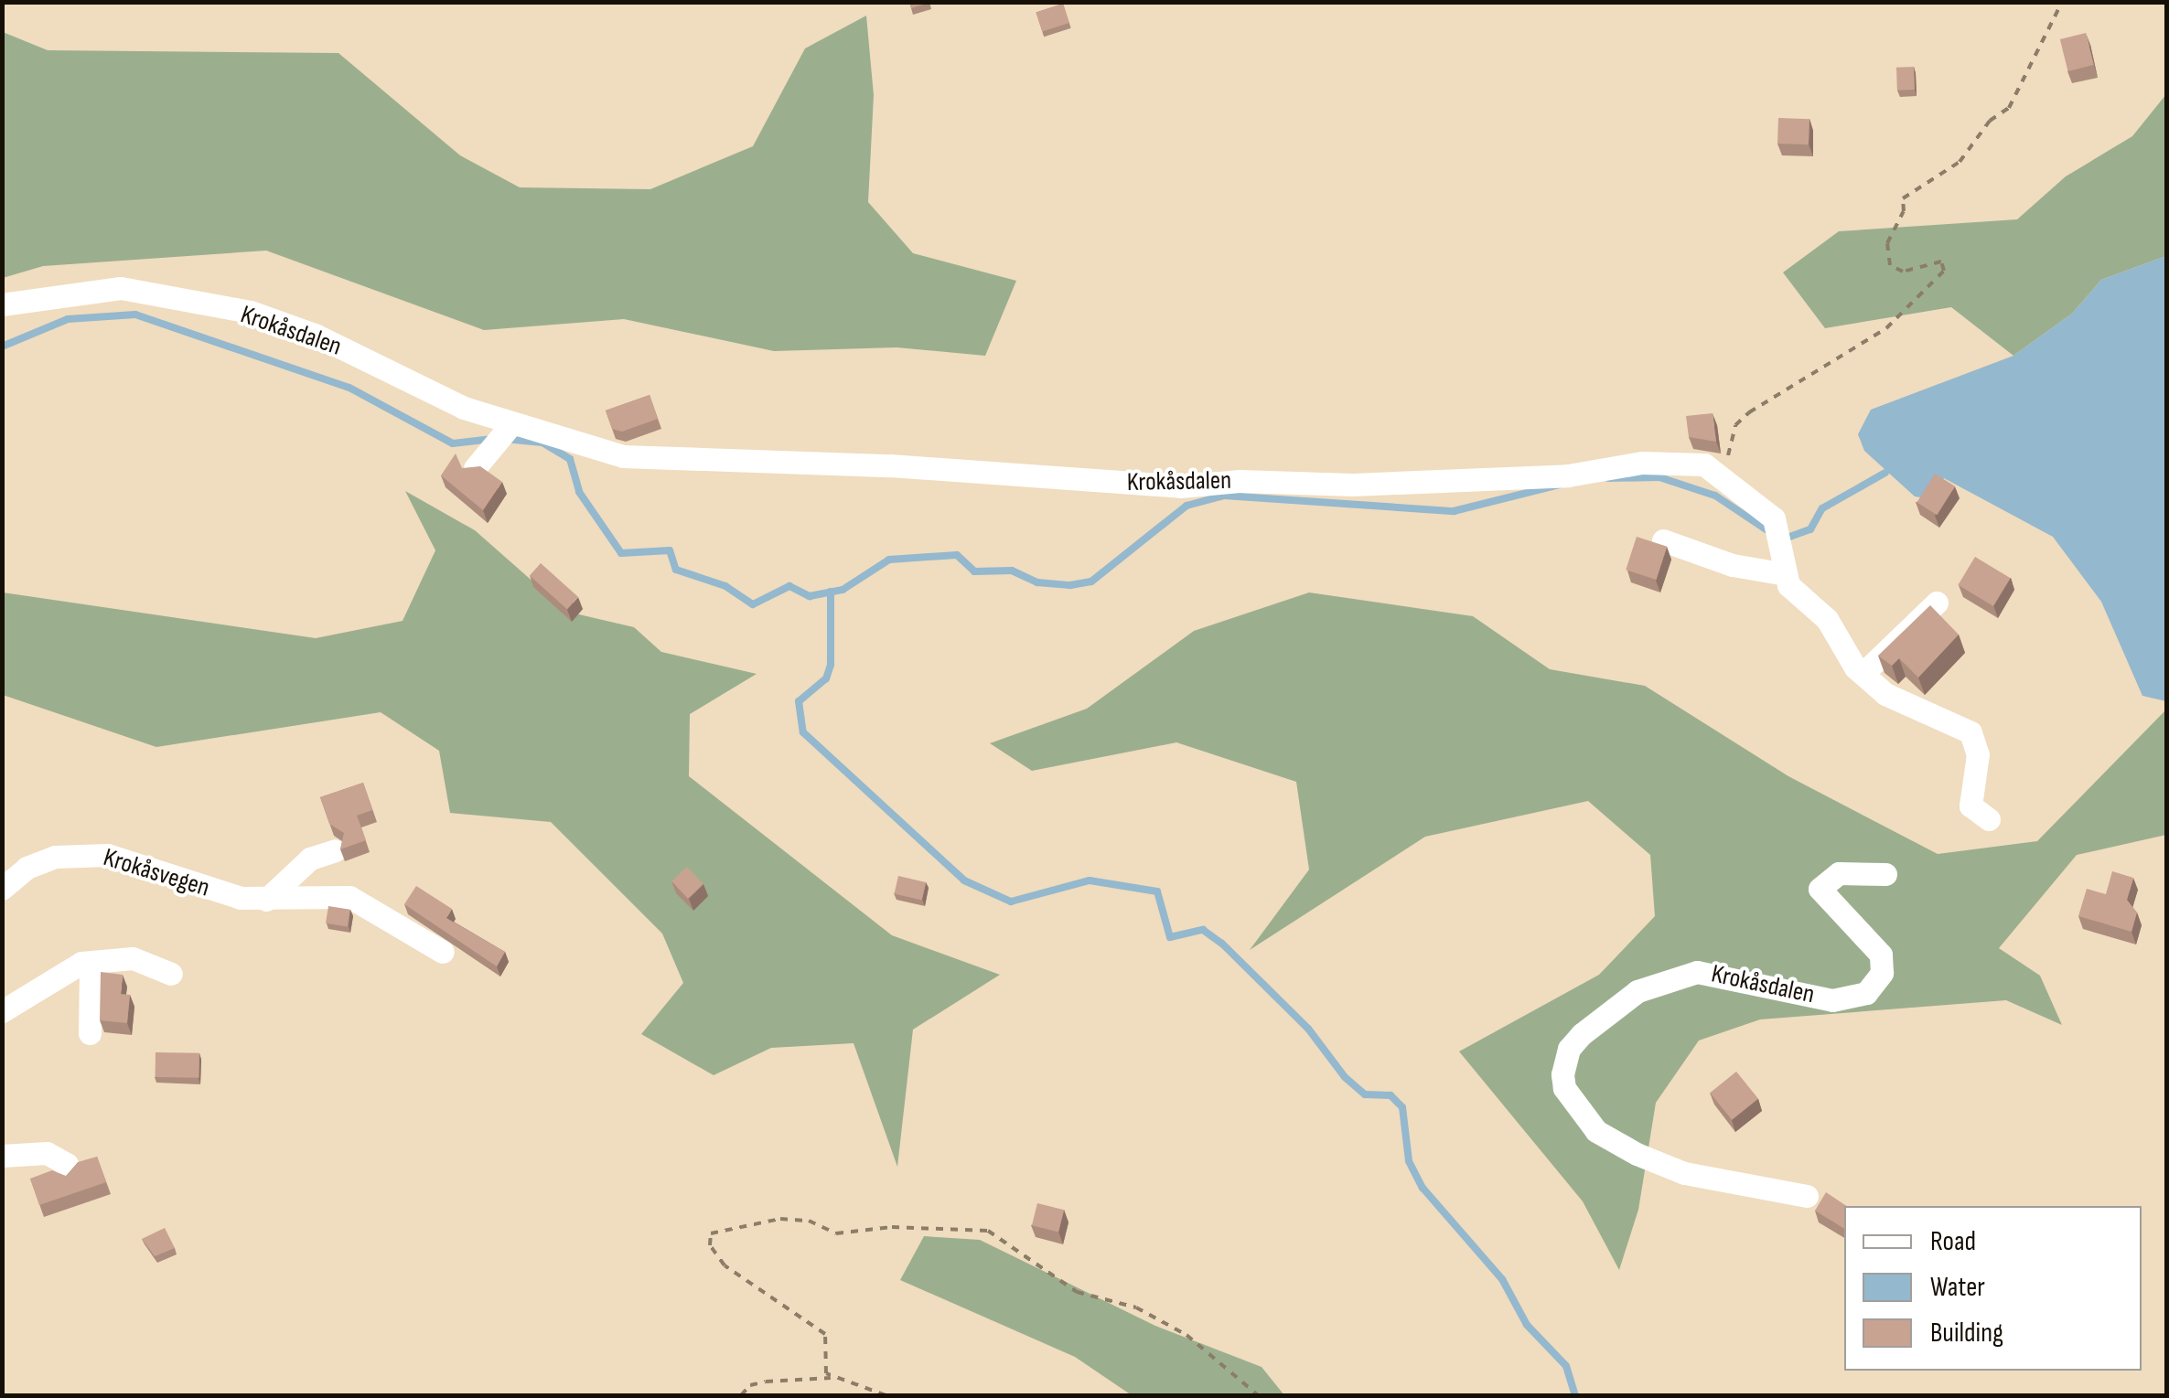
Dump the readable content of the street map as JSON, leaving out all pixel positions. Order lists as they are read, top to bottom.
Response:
{
  "streets": {
    "street": ["Krokåsdalen", "Krokåsvegen"]
  },
  "legend": ["Road", "Water", "Building"]
}
